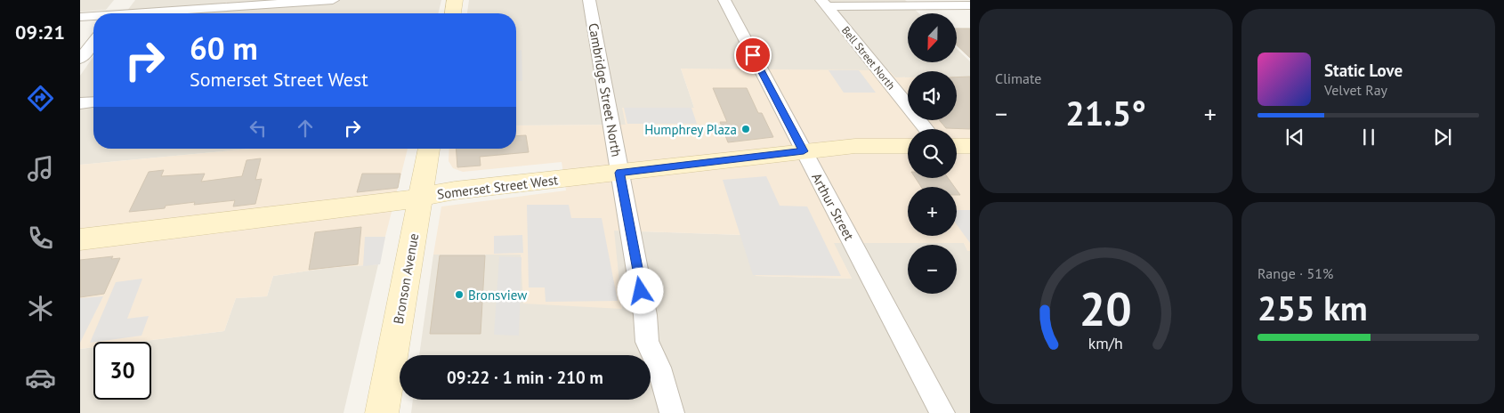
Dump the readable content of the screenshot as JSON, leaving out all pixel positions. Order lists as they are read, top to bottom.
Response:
{
  "streets": {
    "main road": ["Somerset Street West", "Bronson Avenue"],
    "street": ["Bell Street North", "Cambridge Street North", "Arthur Street"]
  },
  "crossings": [
    ["Cambridge Street North", "Somerset Street West"],
    ["Somerset Street West", "Arthur Street"],
    ["Somerset Street West", "Bronson Avenue"]
  ],
  "places": ["Humphrey Plaza", "Bronsview"],
  "north": "bottom",
  "page": {
    "tabs": "09:21",
    "tile": [
      "Climate",
      ["Range · 51%", "255 km"]
    ],
    "map_buttons": ["+", "−"],
    "turn": ["60 m", "Somerset Street West"],
    "song": ["Static Love", "Velvet Ray"],
    "heat": ["−", "21.5°", "+"],
    "limit": "30",
    "trip": "09:22 · 1 min · 210 m",
    "gauge": ["20", "km/h"]
  }
}
